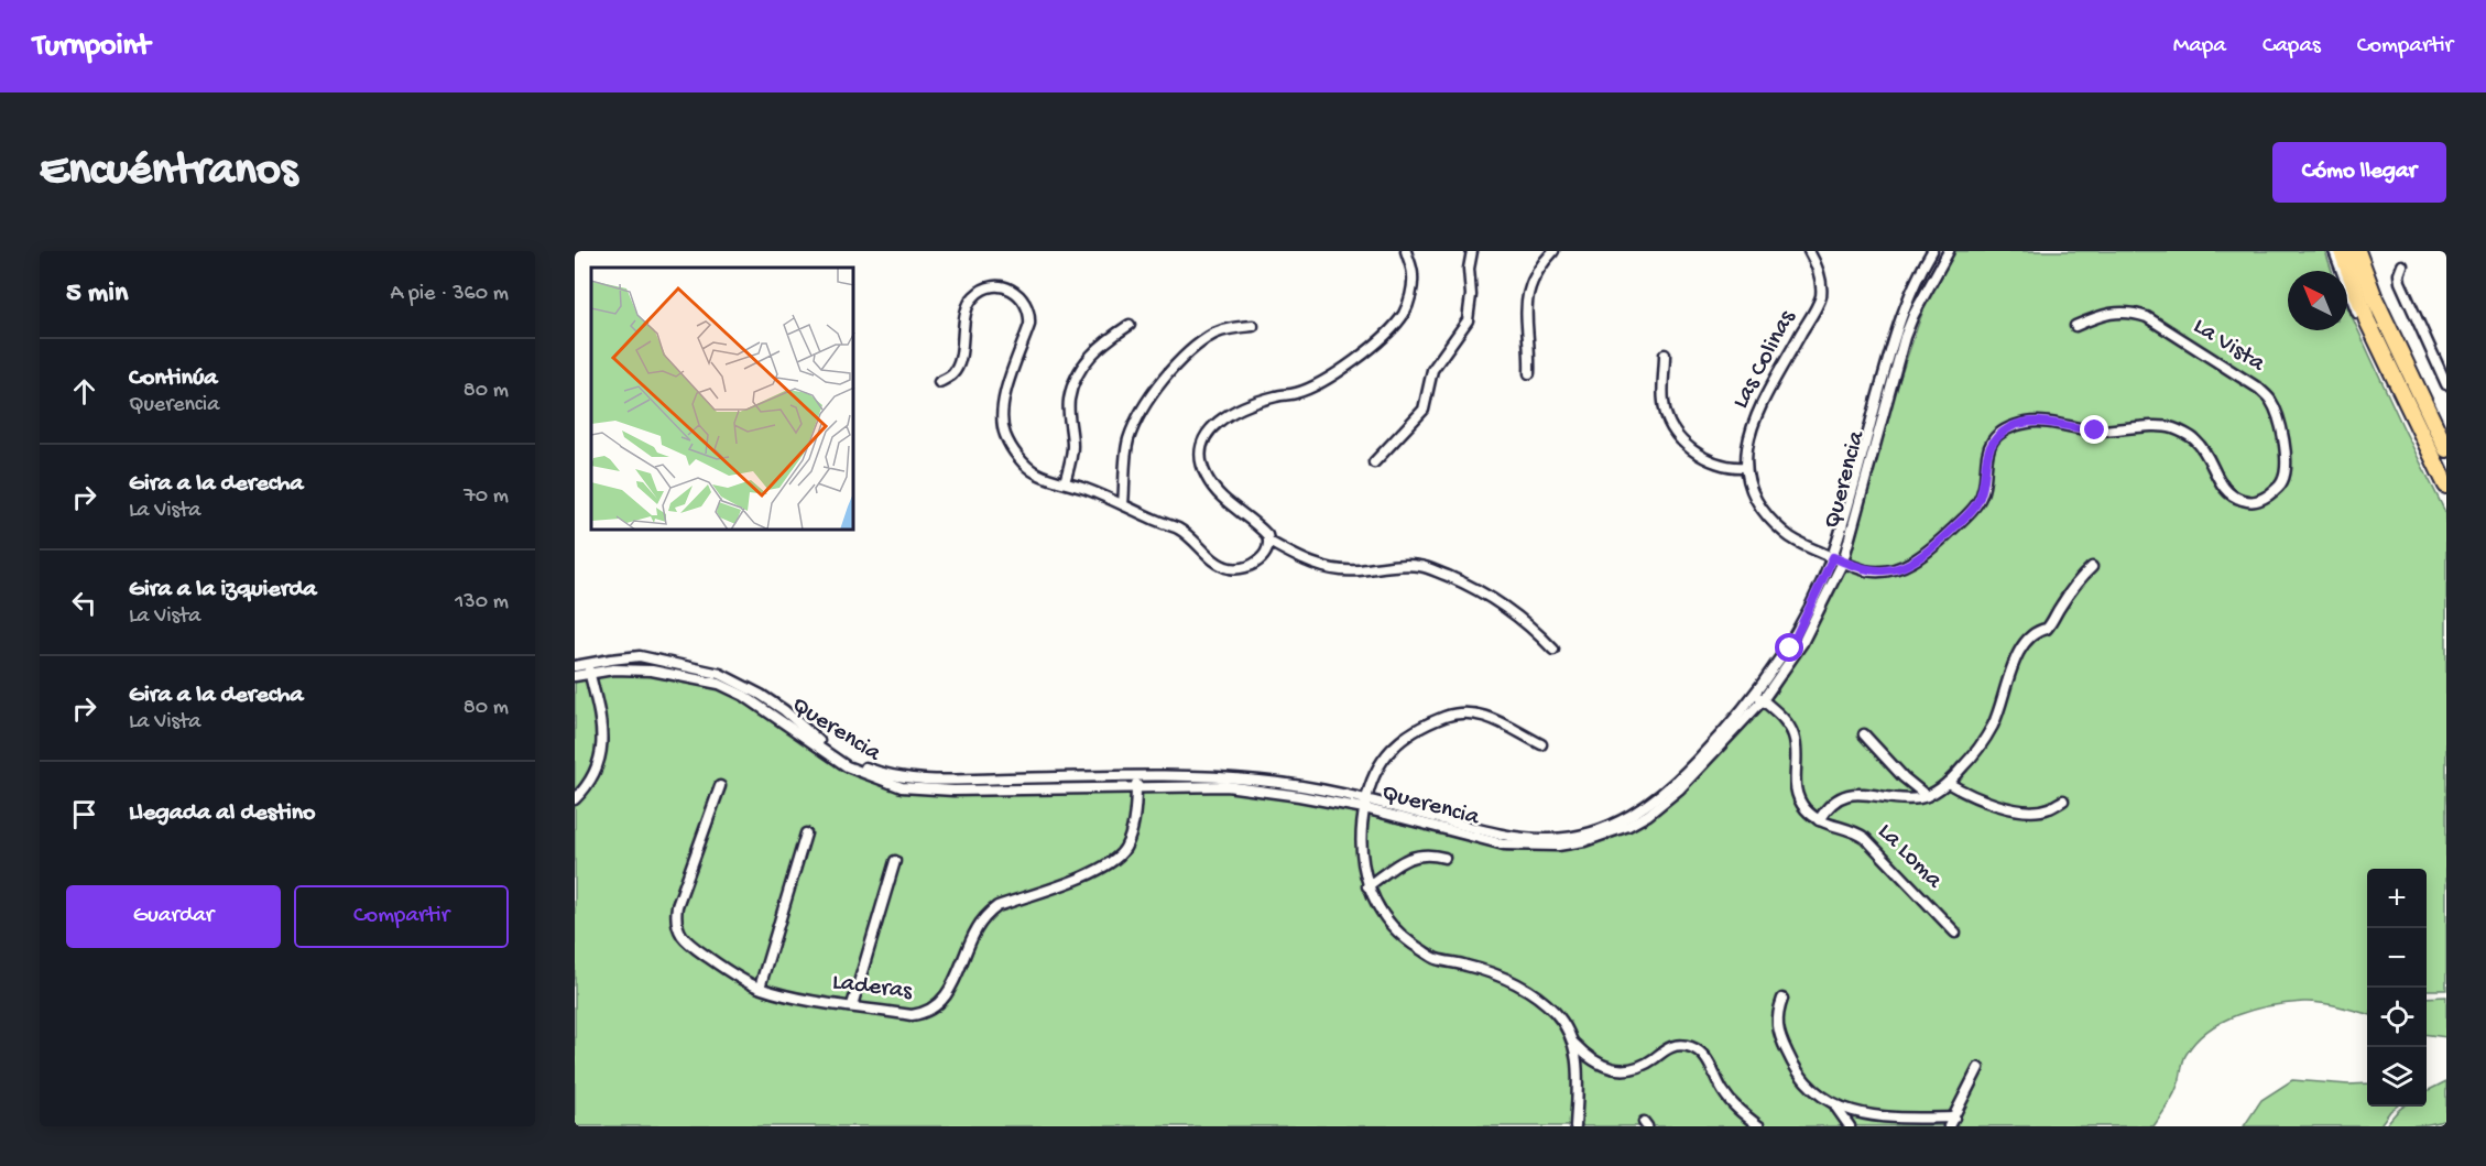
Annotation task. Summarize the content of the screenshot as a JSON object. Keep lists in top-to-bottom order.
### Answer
{
  "streets": {
    "street": [
      "La Vista",
      "Las Colinas",
      "Querencia",
      "La Loma",
      "Laderas"
    ]
  },
  "crossings": [
    ["La Vista", "Las Colinas"],
    ["La Vista", "Querencia"],
    ["Las Colinas", "Querencia"],
    ["Querencia", "La Loma"],
    ["Querencia", "Laderas"]
  ],
  "north": "top left",
  "page": {
    "header": "Turnpoint",
    "nav": ["Mapa", "Capas", "Compartir"],
    "buttons": [
      "Cómo llegar",
      ["Guardar", "Compartir"]
    ],
    "title": "Encuéntranos",
    "heading": ["5 min", "A pie · 360 m"],
    "list": [
      ["Continúa", "Querencia", "80 m"],
      ["Gira a la derecha", "La Vista", "70 m"],
      ["Gira a la izquierda", "La Vista", "130 m"],
      ["Gira a la derecha", "La Vista", "80 m"],
      "Llegada al destino"
    ],
    "map_buttons": ["+", "−"]
  }
}
